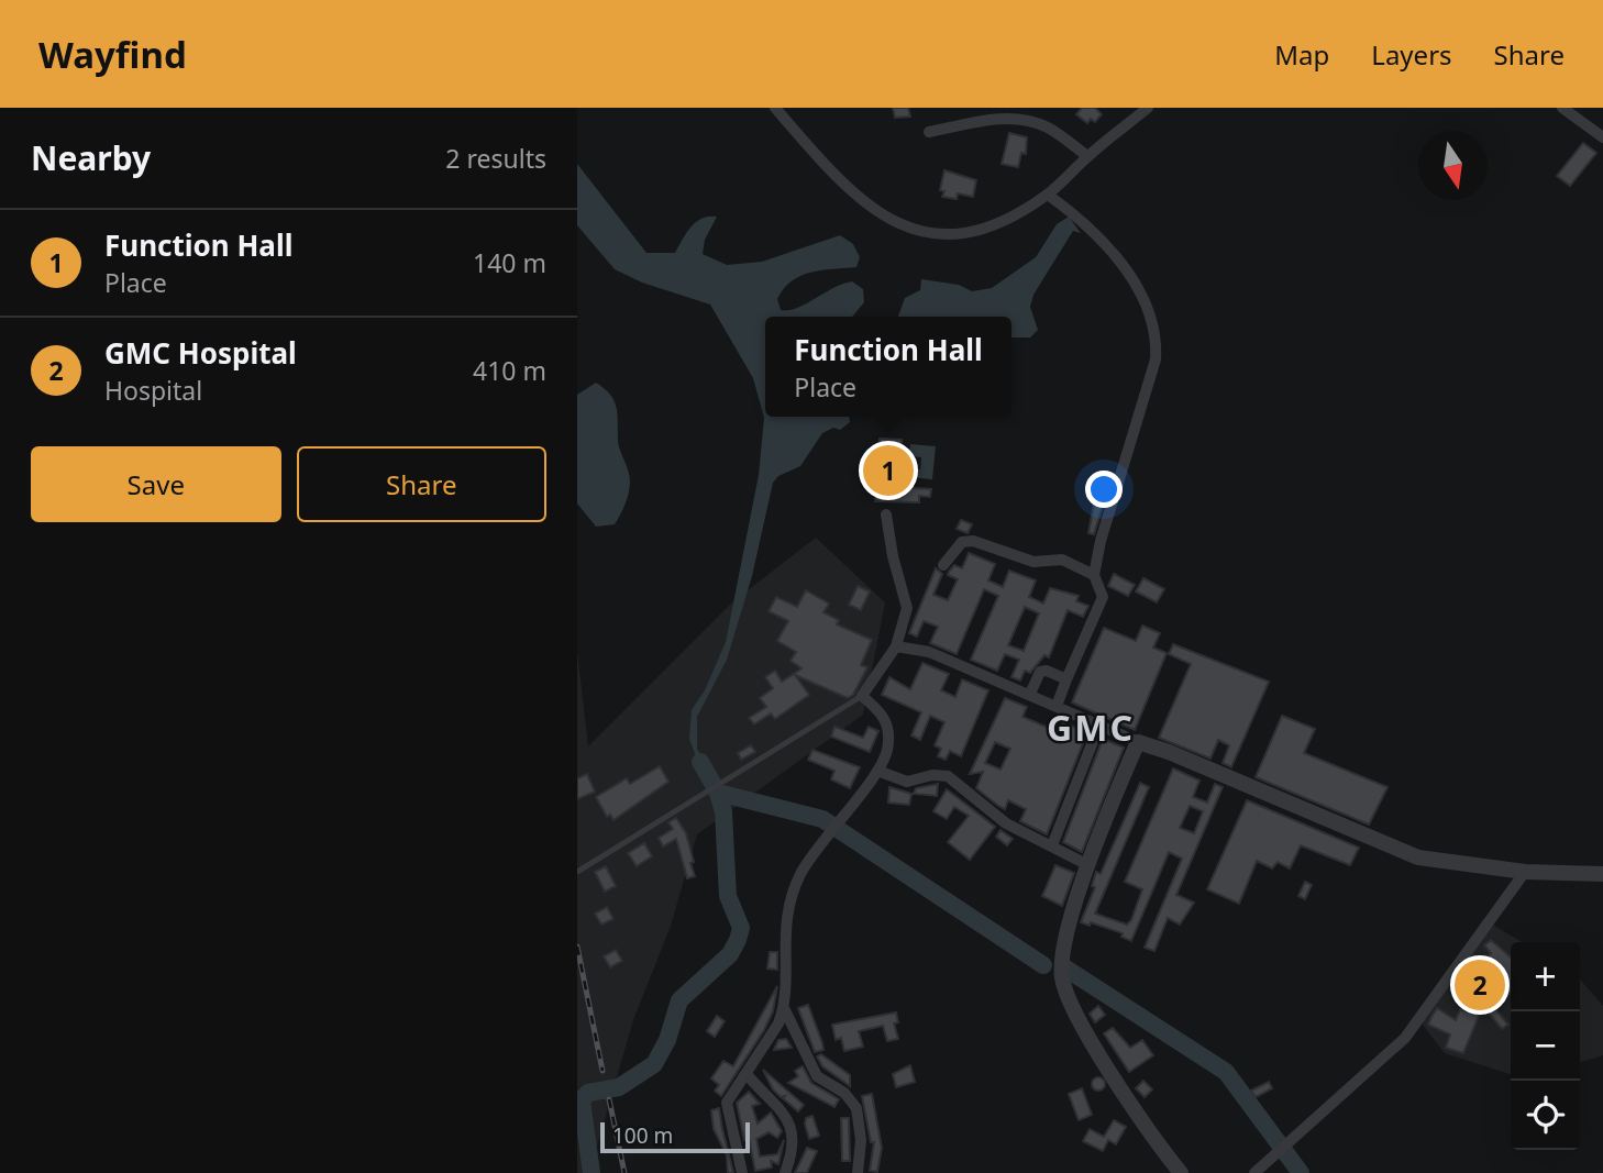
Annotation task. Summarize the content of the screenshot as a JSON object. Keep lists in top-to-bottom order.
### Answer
{
  "districts": ["GMC"],
  "scale_bar": "100 m",
  "north": "bottom",
  "page": {
    "header": "Wayfind",
    "nav": ["Map", "Layers", "Share"],
    "heading": ["Nearby", "2 results"],
    "list": [
      {
        "mark": "1",
        "name": "Function Hall",
        "note": "Place",
        "value": "140 m"
      },
      {
        "mark": "2",
        "name": "GMC Hospital",
        "note": "Hospital",
        "value": "410 m"
      }
    ],
    "popup": ["Function Hall", "Place"],
    "buttons": ["Save", "Share"],
    "pins": ["1", "2"],
    "map_buttons": ["+", "−"],
    "scale": "100 m"
  }
}
